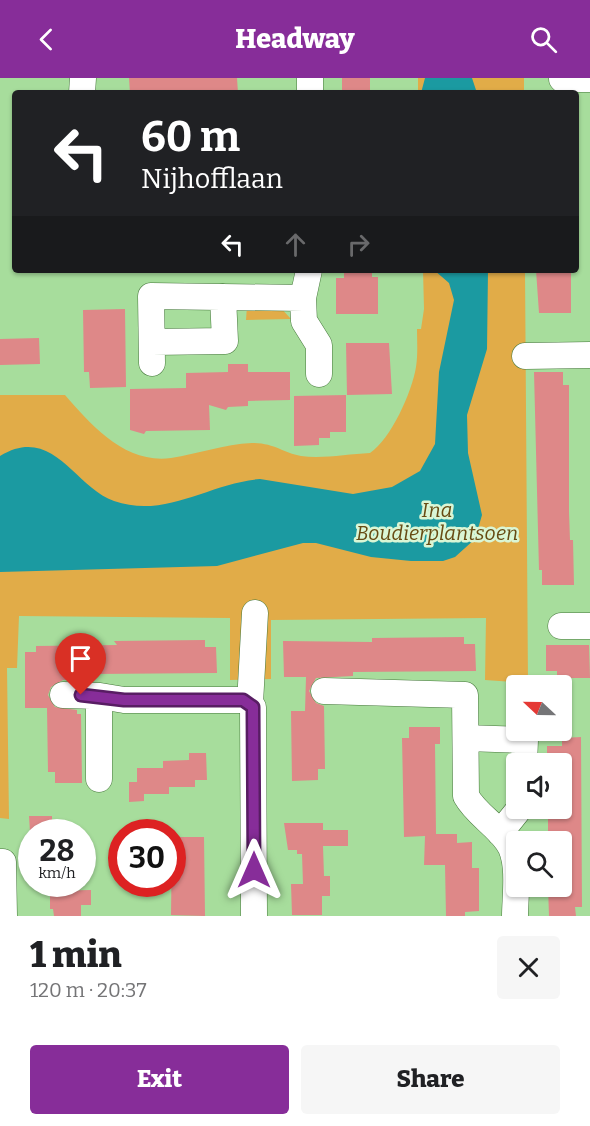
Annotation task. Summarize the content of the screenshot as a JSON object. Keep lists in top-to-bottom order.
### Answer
{
  "parks": ["Ina Boudierplantsoen"],
  "north": "left",
  "page": {
    "header": "Headway",
    "turn": ["60 m", "Nijhofflaan"],
    "speed": "28 km/h",
    "limit": "30",
    "heading": ["1 min", "120 m · 20:37"],
    "buttons": ["Exit", "Share"]
  }
}
